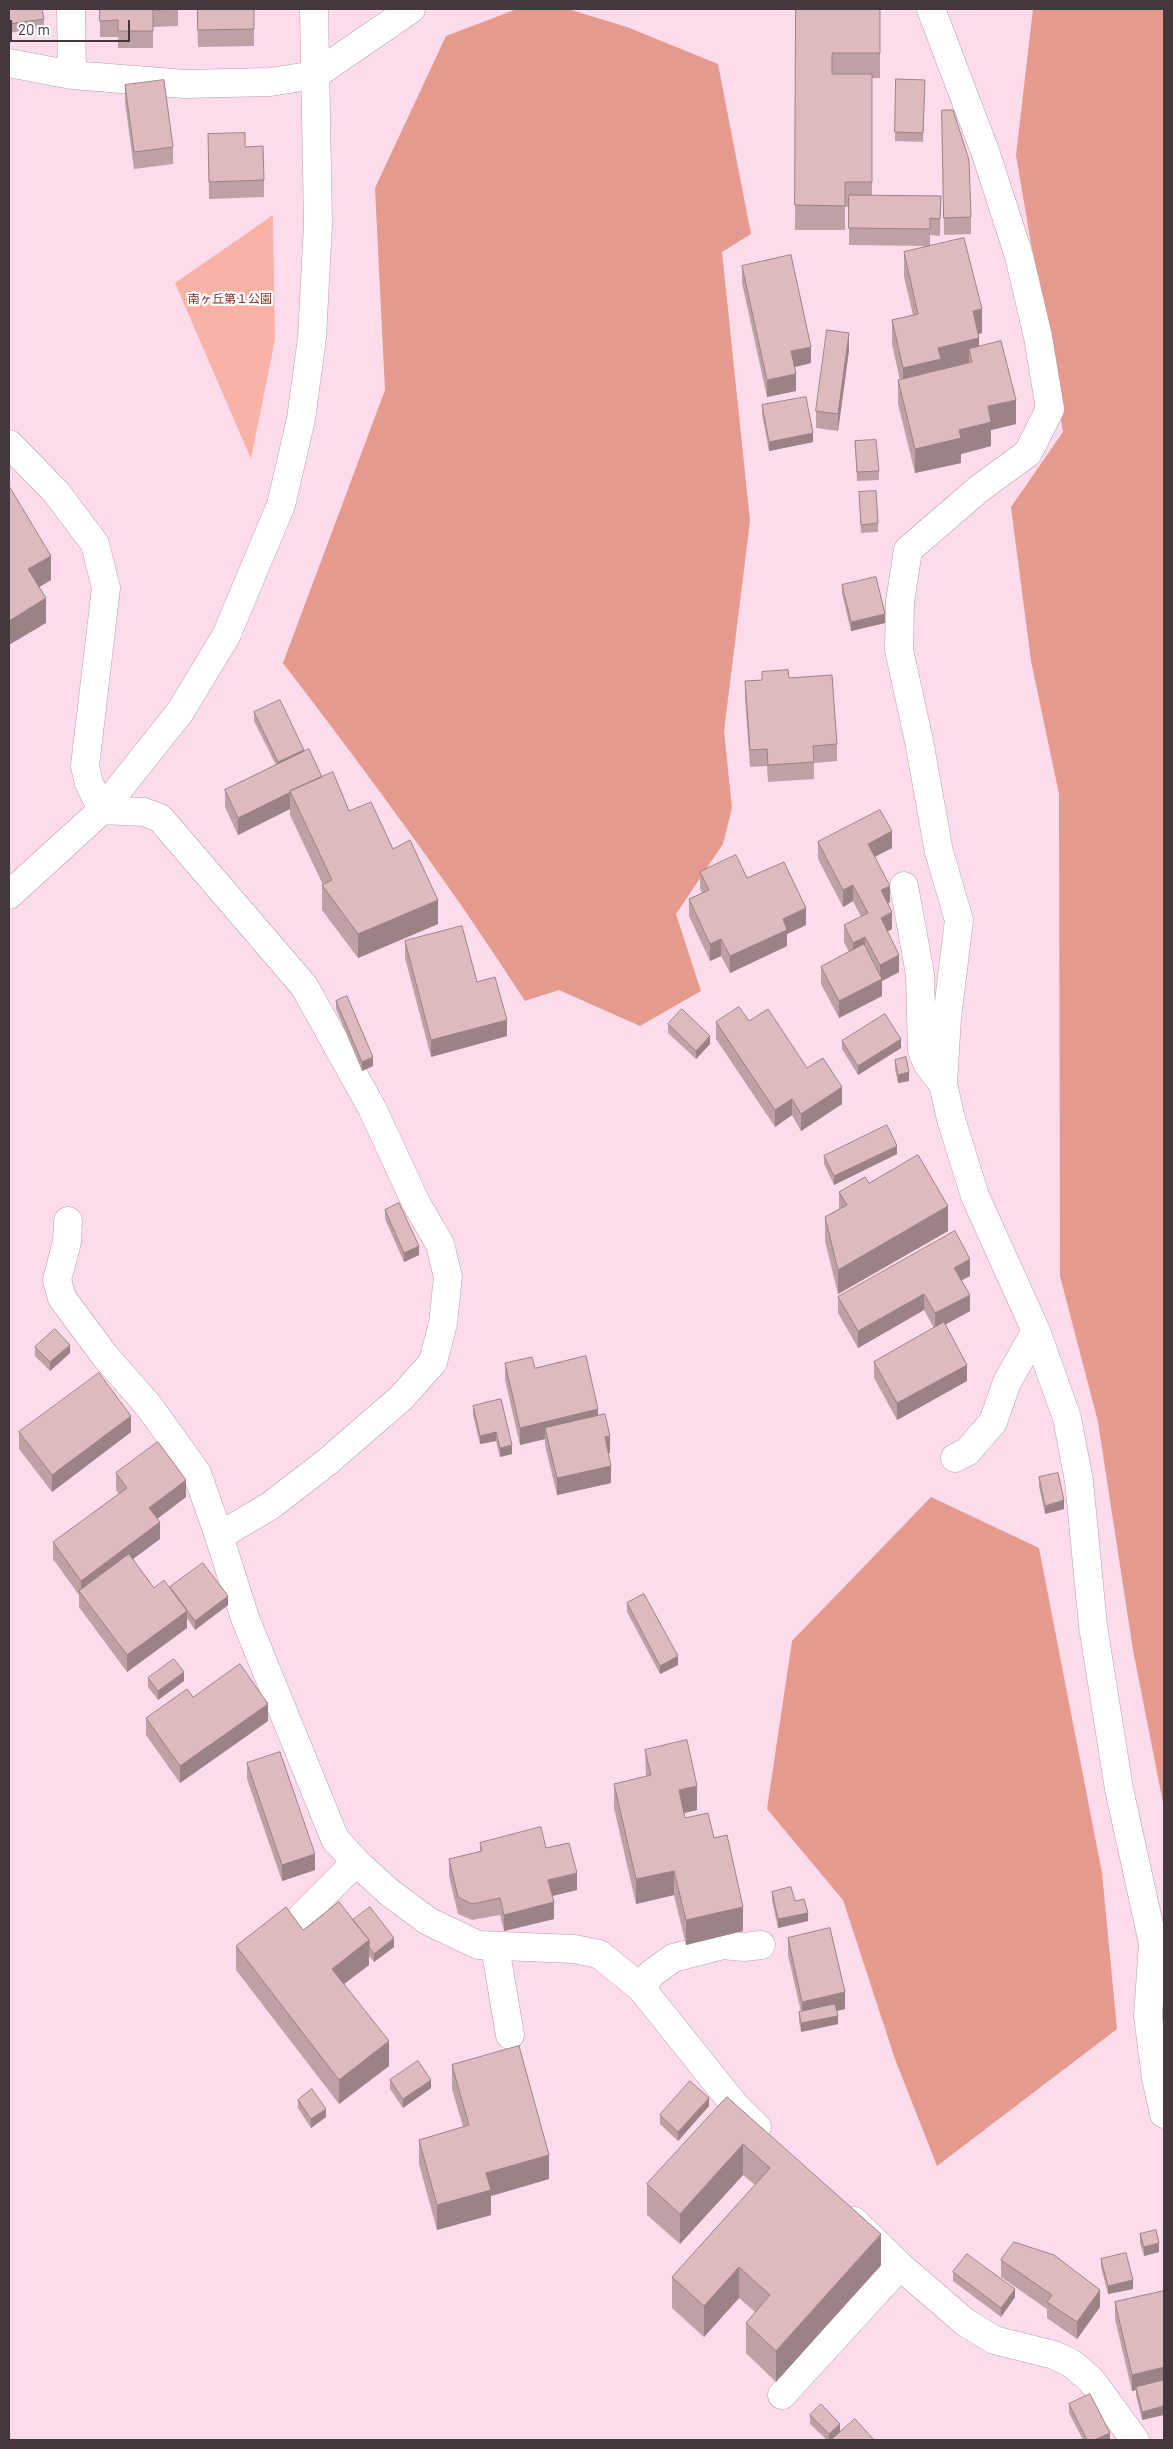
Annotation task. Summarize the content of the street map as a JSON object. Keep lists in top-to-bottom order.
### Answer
{
  "parks": ["南ヶ丘第１公園"],
  "scale_bar": "20 m"
}
